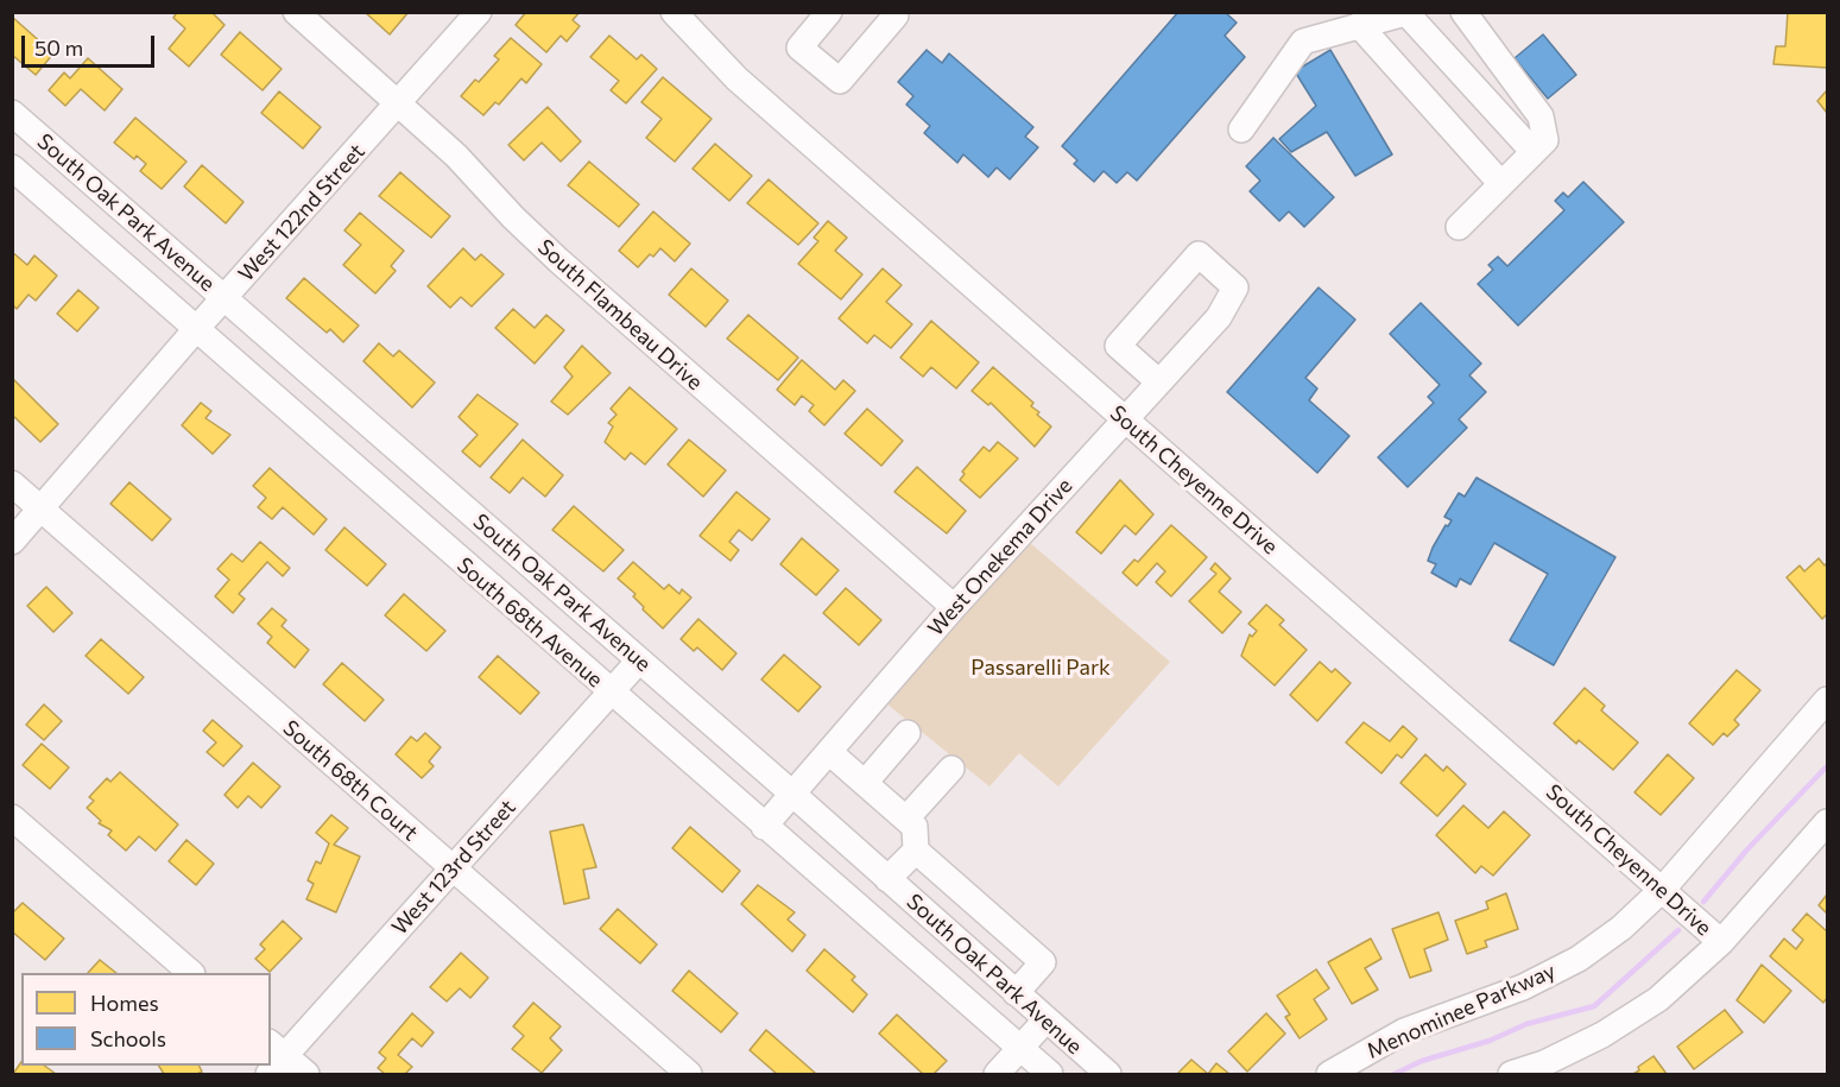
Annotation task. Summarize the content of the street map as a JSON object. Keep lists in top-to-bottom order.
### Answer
{
  "streets": {
    "street": [
      "South Oak Park Avenue",
      "West 122nd Street",
      "South Flambeau Drive",
      "South Cheyenne Drive",
      "West Onekema Drive",
      "South 68th Avenue",
      "South 68th Court",
      "West 123rd Street",
      "Menominee Parkway"
    ]
  },
  "crossings": [
    ["South Oak Park Avenue", "West 122nd Street"],
    ["South Oak Park Avenue", "West Onekema Drive"],
    ["South Oak Park Avenue", "West 123rd Street"],
    ["West 122nd Street", "South Flambeau Drive"],
    ["West 122nd Street", "South 68th Avenue"],
    ["West 122nd Street", "South 68th Court"],
    ["South Flambeau Drive", "West Onekema Drive"],
    ["South Cheyenne Drive", "West Onekema Drive"],
    ["South Cheyenne Drive", "Menominee Parkway"],
    ["West Onekema Drive", "South 68th Avenue"],
    ["South 68th Avenue", "West 123rd Street"],
    ["South 68th Court", "West 123rd Street"]
  ],
  "parks": ["Passarelli Park"],
  "legend": ["Homes", "Schools"],
  "scale_bar": "50 m"
}
